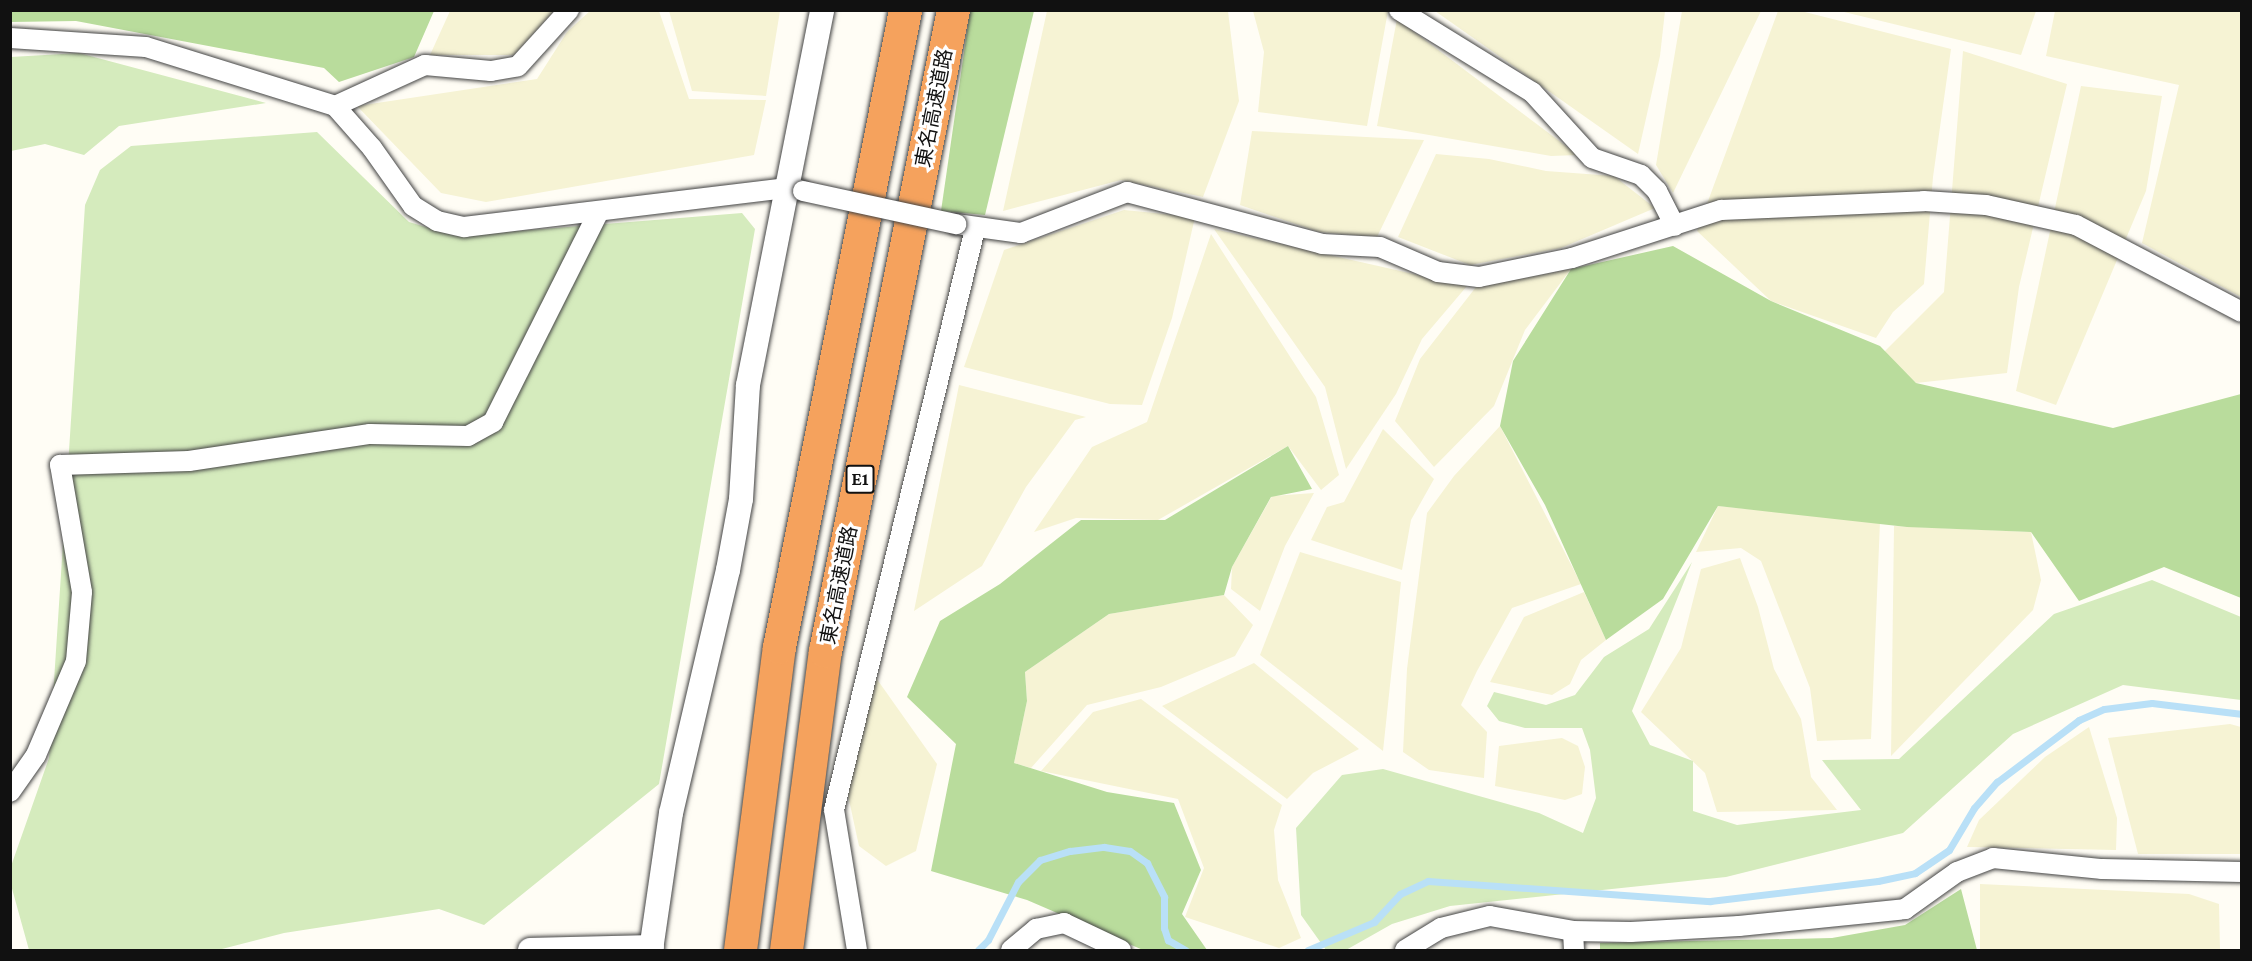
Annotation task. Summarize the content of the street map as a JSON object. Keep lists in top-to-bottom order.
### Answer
{
  "streets": {
    "highway": ["東名高速道路", "E1"]
  }
}
